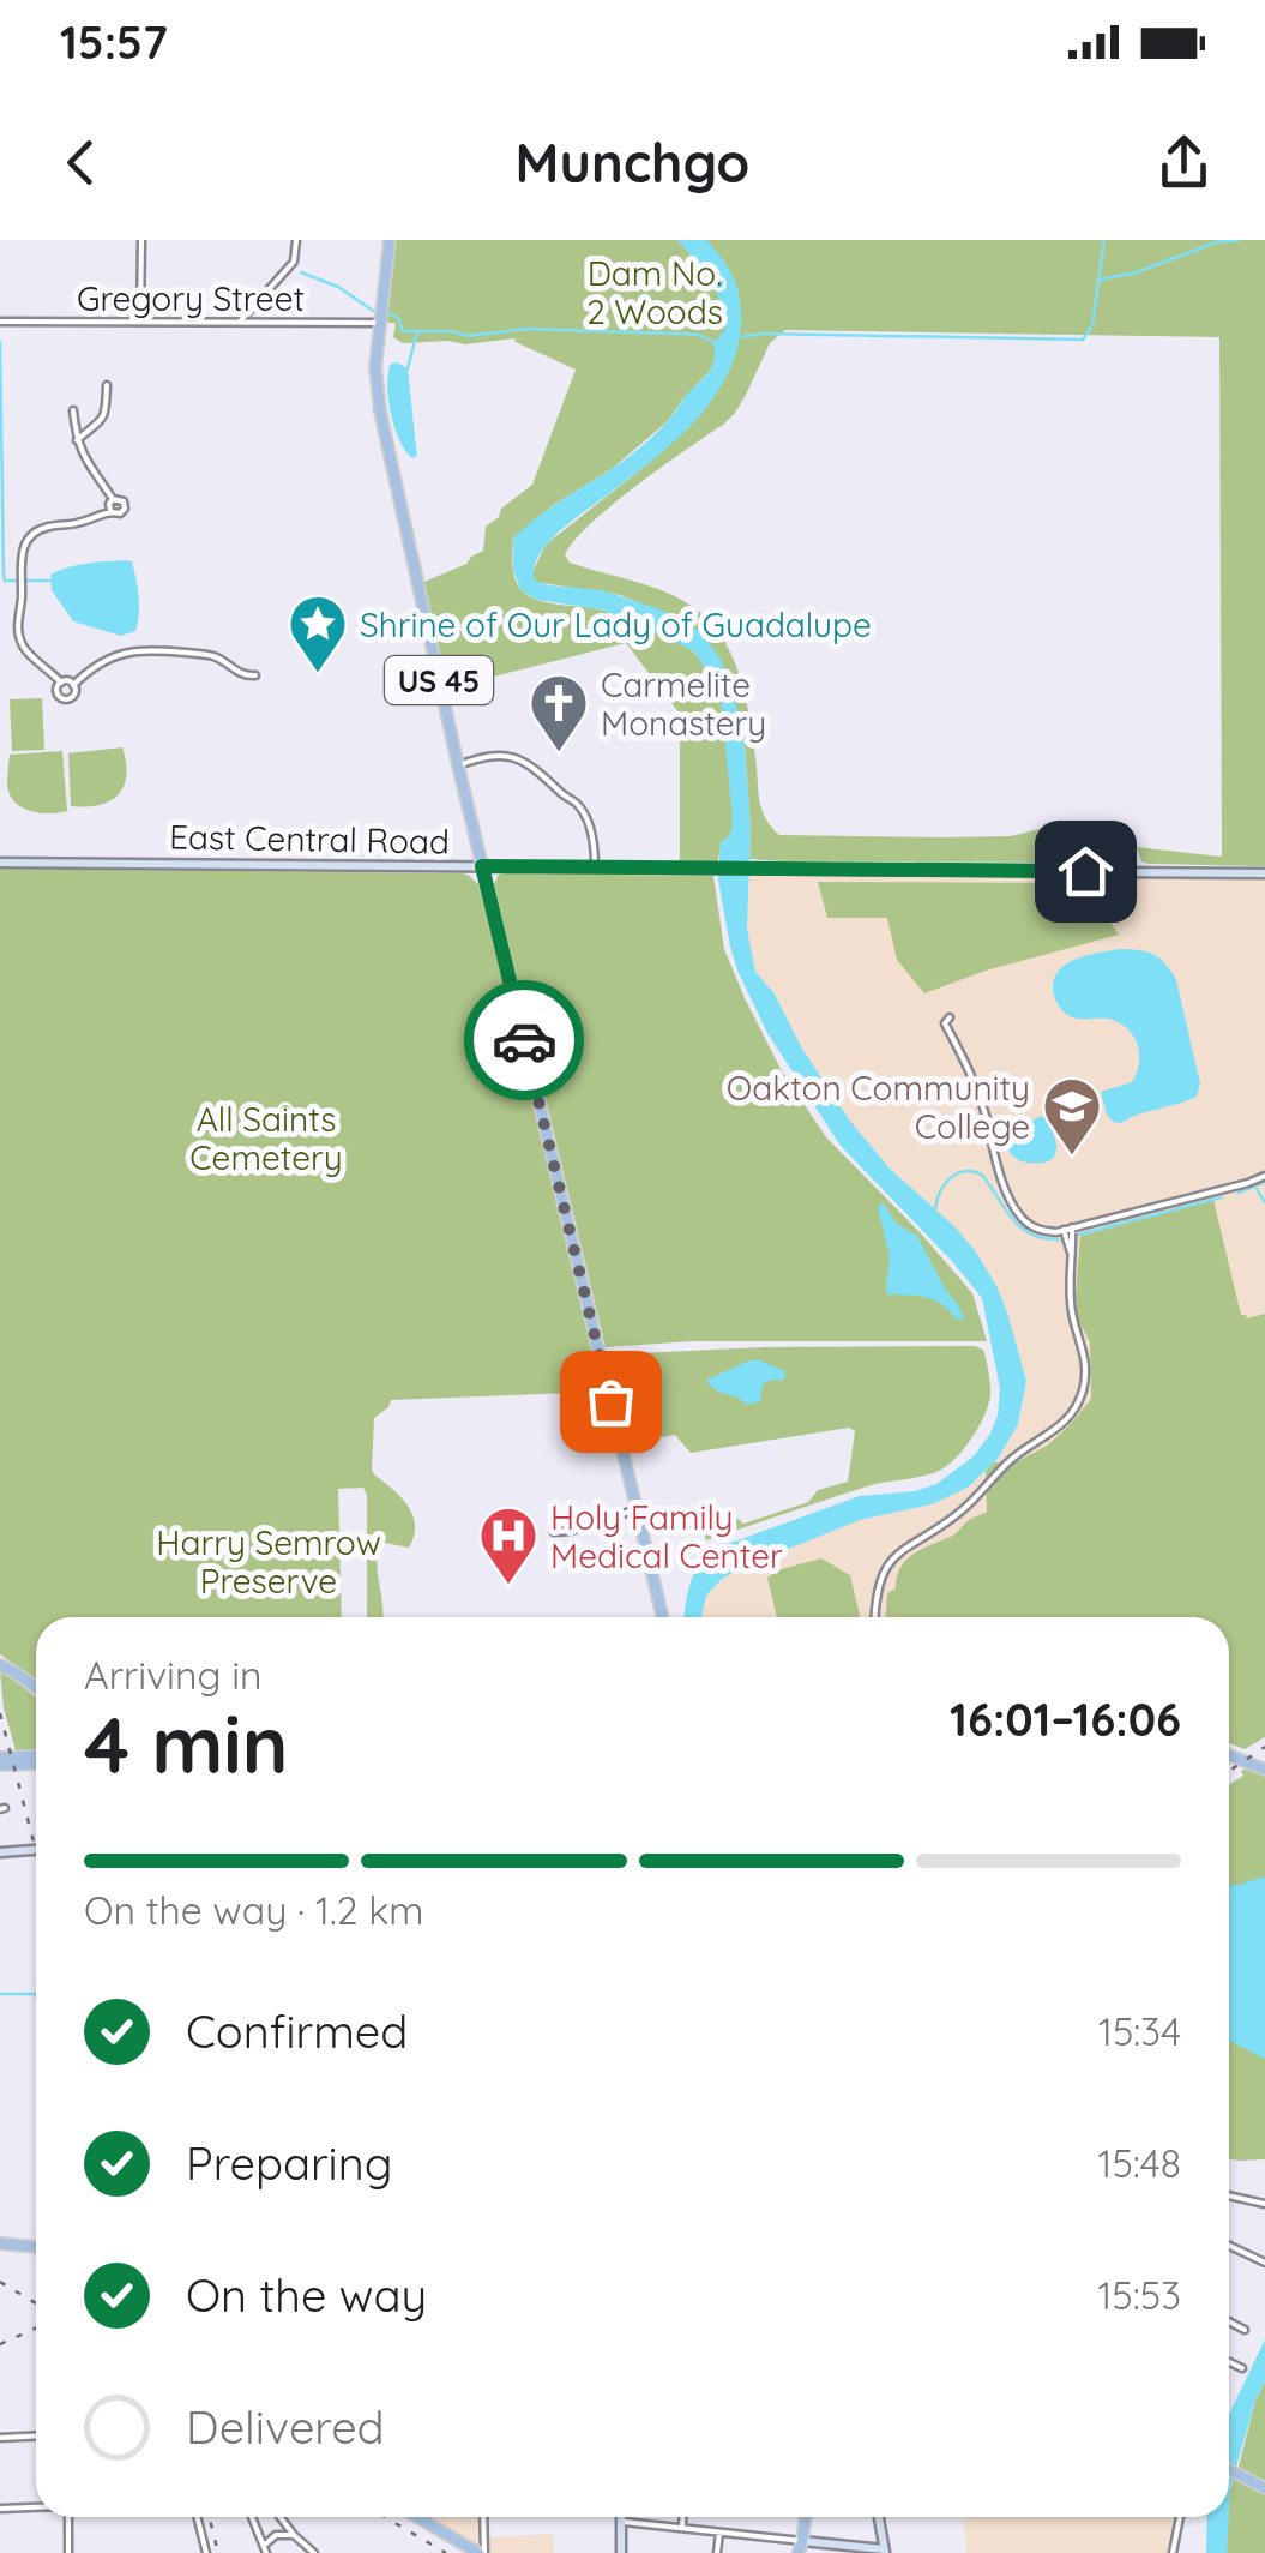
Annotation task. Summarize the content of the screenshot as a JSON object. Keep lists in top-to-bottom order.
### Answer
{
  "streets": {
    "main road": ["US 45", "East Central Road"],
    "street": ["Gregory Street"]
  },
  "crossings": [
    ["Gregory Street", "US 45"],
    ["US 45", "East Central Road"]
  ],
  "parks": ["Dam No. 2 Woods", "All Saints Cemetery", "Harry Semrow Preserve"],
  "places": {
    "place": ["Shrine of Our Lady of Guadalupe"],
    "church": ["Carmelite Monastery"],
    "school or university": ["Oakton Community College"],
    "hospital": ["Holy Family Medical Center"]
  },
  "page": {
    "status": "15:57",
    "header": "Munchgo",
    "heading": ["4 min", "Arriving in", "16:01–16:06"],
    "bar": "On the way · 1.2 km",
    "list": [
      ["Confirmed", "15:34"],
      ["Preparing", "15:48"],
      ["On the way", "15:53"],
      "Delivered"
    ]
  }
}
